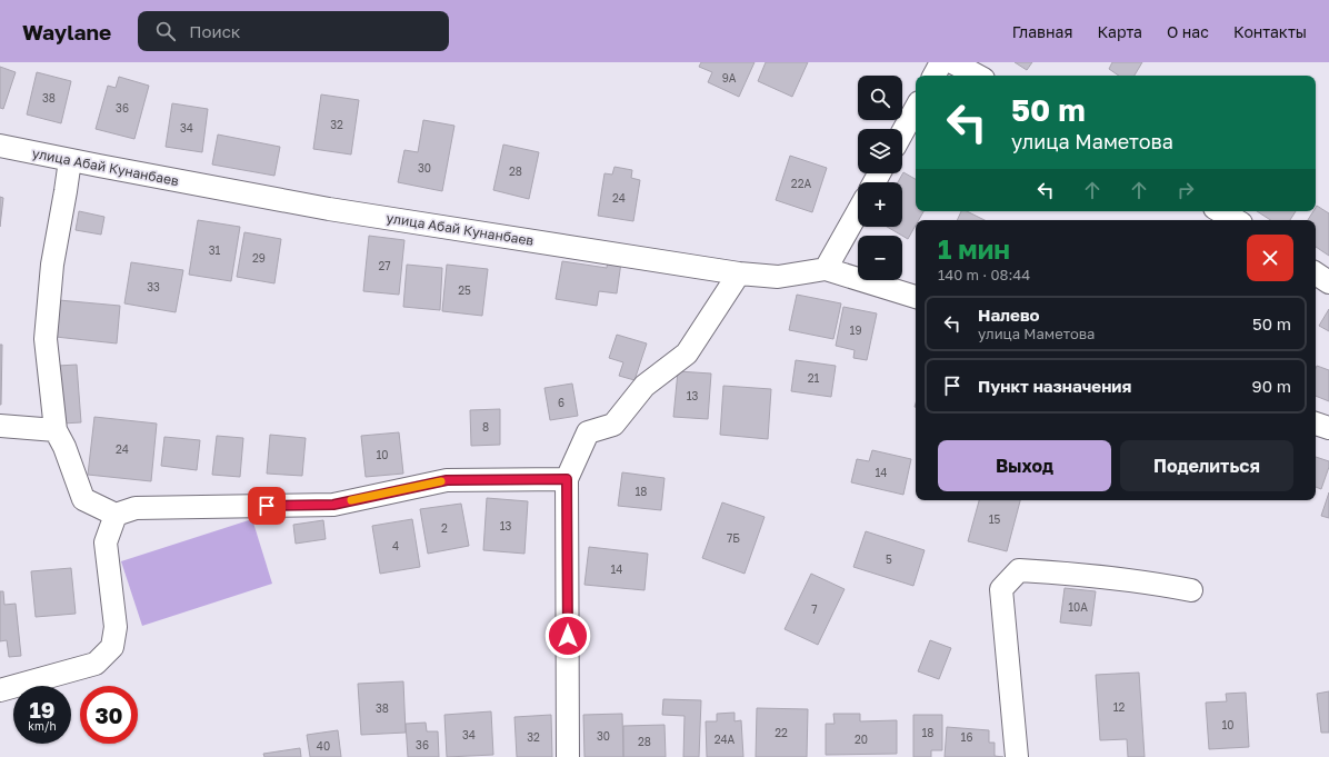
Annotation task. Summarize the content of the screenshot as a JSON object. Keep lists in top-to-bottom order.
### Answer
{
  "streets": {
    "street": ["улица Абай Кунанбаев"]
  },
  "house_numbers": [
    "9А",
    "38",
    "36",
    "32",
    "34",
    "30",
    "28",
    "22А",
    "24",
    "31",
    "29",
    "27",
    "33",
    "25",
    "19",
    "21",
    "13",
    "6",
    "8",
    "24",
    "10",
    "14",
    "18",
    "15",
    "13",
    "2",
    "7Б",
    "4",
    "5",
    "14",
    "10А",
    "7",
    "12",
    "38",
    "10",
    "22",
    "18",
    "34",
    "30",
    "32",
    "16",
    "24А",
    "20",
    "28",
    "36",
    "40"
  ],
  "page": {
    "header": "Waylane",
    "search": "Поиск",
    "nav": [
      "Главная",
      "Карта",
      "О нас",
      "Контакты"
    ],
    "map_buttons": ["+", "−"],
    "turn": ["50 m", "улица Маметова"],
    "heading": ["1 мин", "140 m · 08:44"],
    "list": [
      {
        "name": "Налево",
        "note": "улица Маметова",
        "value": "50 m"
      },
      {
        "name": "Пункт назначения",
        "value": "90 m"
      }
    ],
    "buttons": ["Выход", "Поделиться"],
    "speed": "19 km/h",
    "limit": "30"
  }
}
